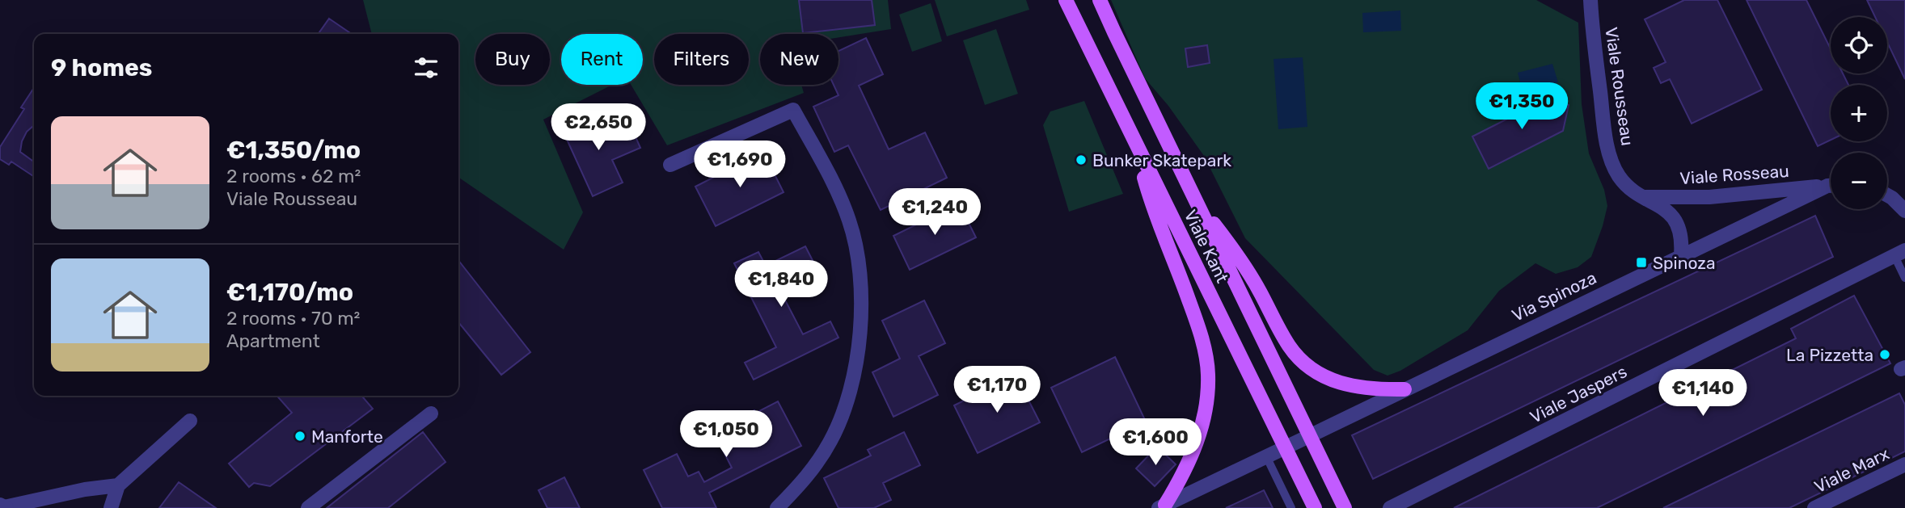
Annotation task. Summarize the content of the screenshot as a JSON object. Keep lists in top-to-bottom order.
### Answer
{
  "streets": {
    "main road": ["Viale Kant"],
    "street": [
      "Viale Rousseau",
      "Viale Rosseau",
      "Via Spinoza",
      "Viale Jaspers",
      "Viale Marx"
    ]
  },
  "crossings": [
    ["Viale Rousseau", "Viale Rosseau"],
    ["Viale Rousseau", "Via Spinoza"],
    ["Viale Kant", "Via Spinoza"]
  ],
  "places": {
    "other": ["Bunker Skatepark", "La Pizzetta", "Manforte"],
    "transit": ["Spinoza"]
  },
  "page": {
    "map_buttons": ["+", "−"],
    "chip": [
      "Buy",
      "Rent",
      "Filters",
      "New"
    ],
    "heading": "9 homes",
    "price": [
      "€1,350",
      "€2,650",
      "€1,690",
      "€1,240",
      "€1,840",
      "€1,170",
      "€1,140",
      "€1,050",
      "€1,600"
    ],
    "list": [
      {
        "name": "€1,350/mo",
        "note": "2 rooms · 62 m² · Viale Rousseau"
      },
      {
        "name": "€1,170/mo",
        "note": "2 rooms · 70 m² · Apartment"
      }
    ]
  }
}
